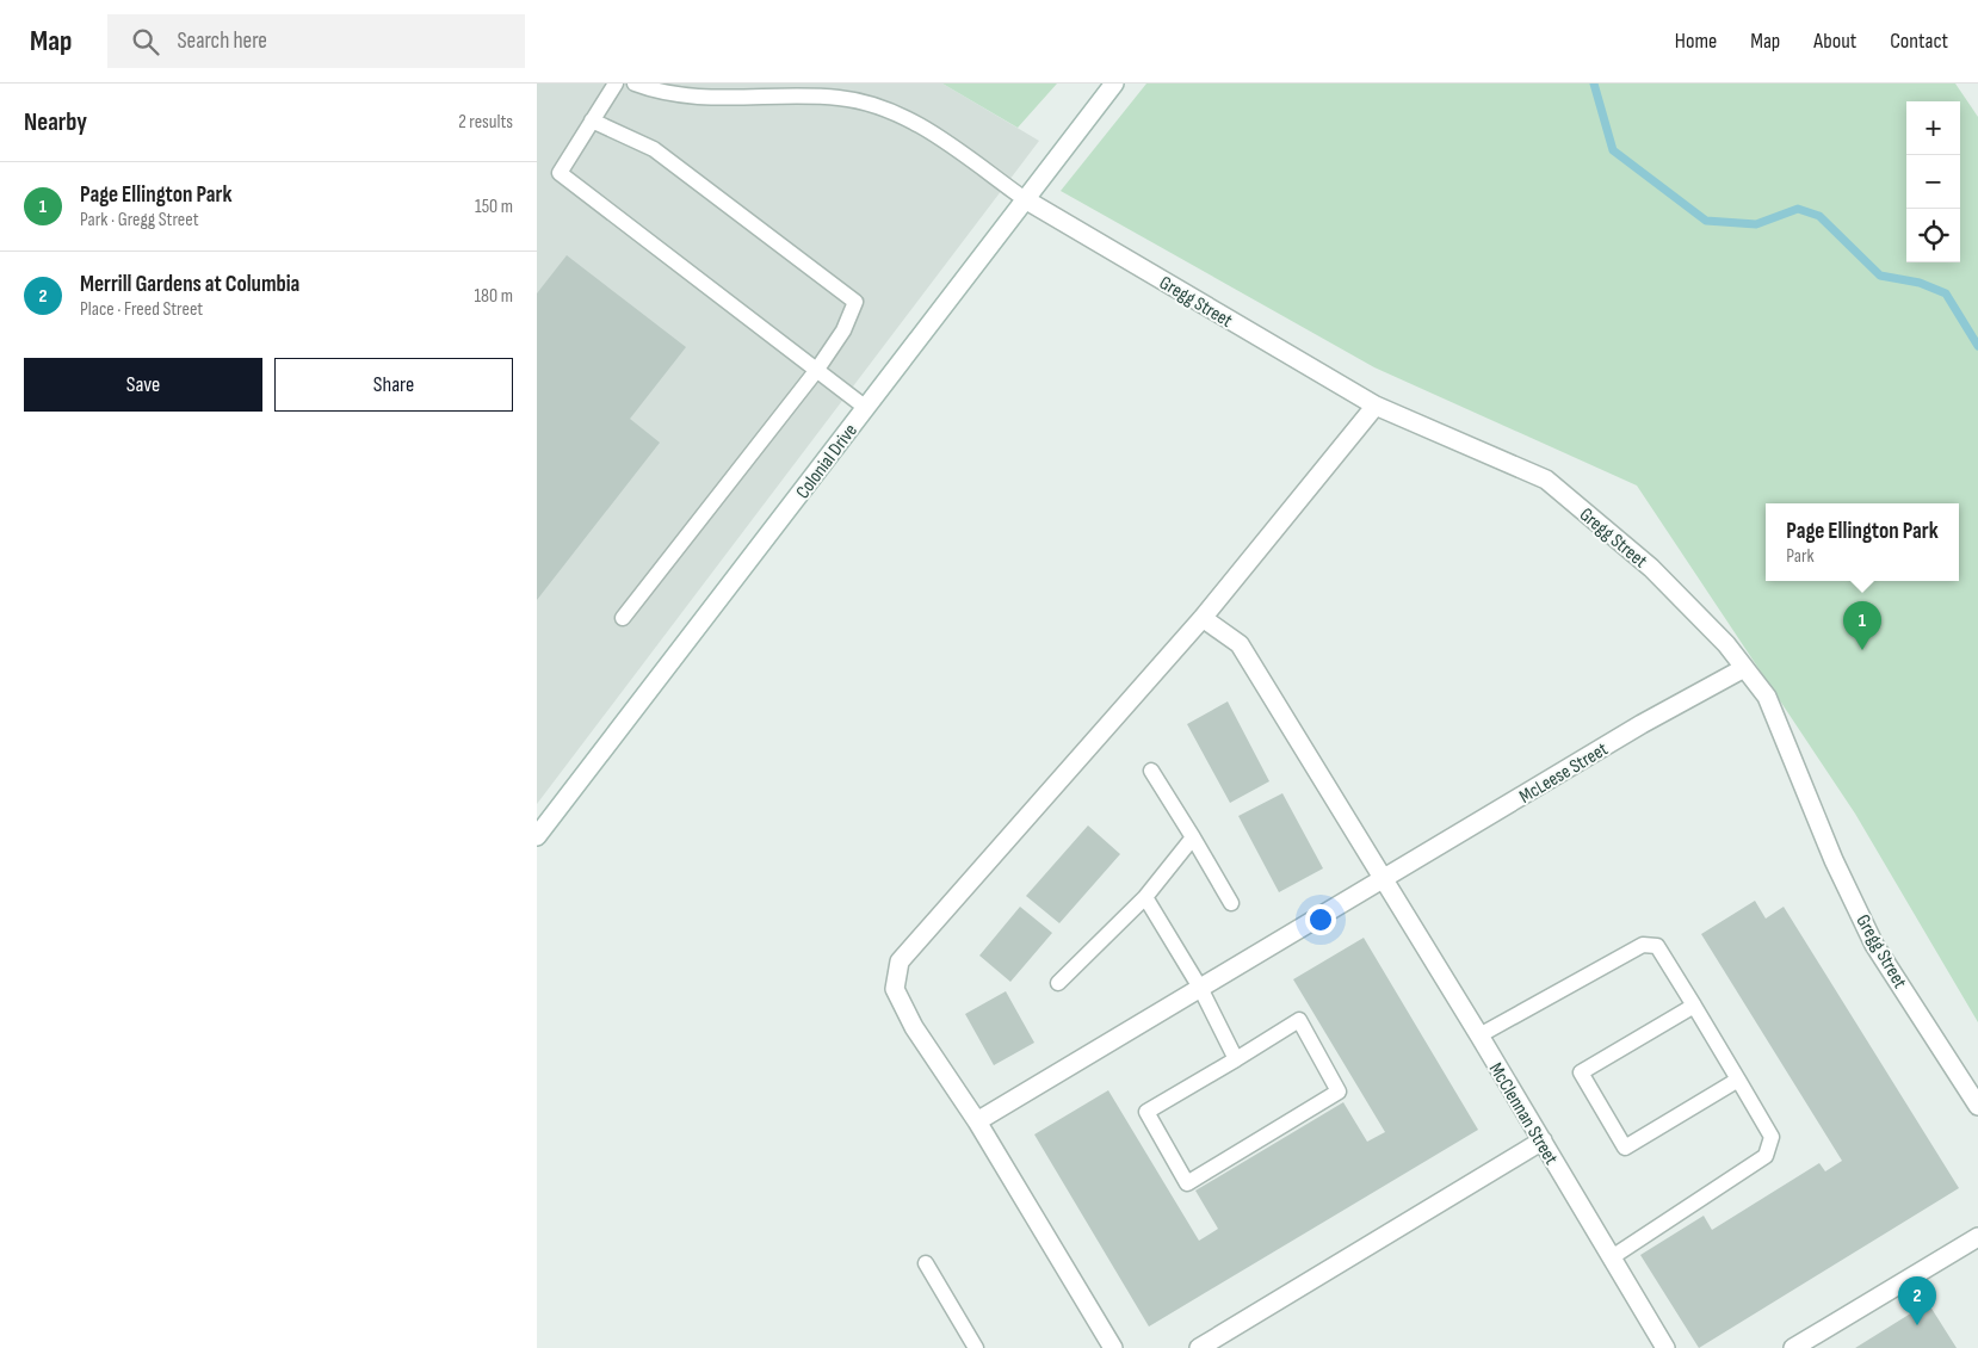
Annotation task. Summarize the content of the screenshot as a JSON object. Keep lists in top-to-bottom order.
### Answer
{
  "streets": {
    "street": [
      "Gregg Street",
      "Colonial Drive",
      "McLeese Street",
      "McClennan Street"
    ]
  },
  "crossings": [
    ["Gregg Street", "Colonial Drive"],
    ["Gregg Street", "McLeese Street"],
    ["McLeese Street", "McClennan Street"]
  ],
  "page": {
    "header": "Map",
    "search": "Search here",
    "nav": [
      "Home",
      "Map",
      "About",
      "Contact"
    ],
    "heading": ["Nearby", "2 results"],
    "map_buttons": ["+", "−"],
    "list": [
      {
        "mark": "1",
        "name": "Page Ellington Park",
        "note": "Park · Gregg Street",
        "value": "150 m"
      },
      {
        "mark": "2",
        "name": "Merrill Gardens at Columbia",
        "note": "Place · Freed Street",
        "value": "180 m"
      }
    ],
    "buttons": ["Save", "Share"],
    "popup": ["Page Ellington Park", "Park"],
    "pins": ["1", "2"]
  }
}
